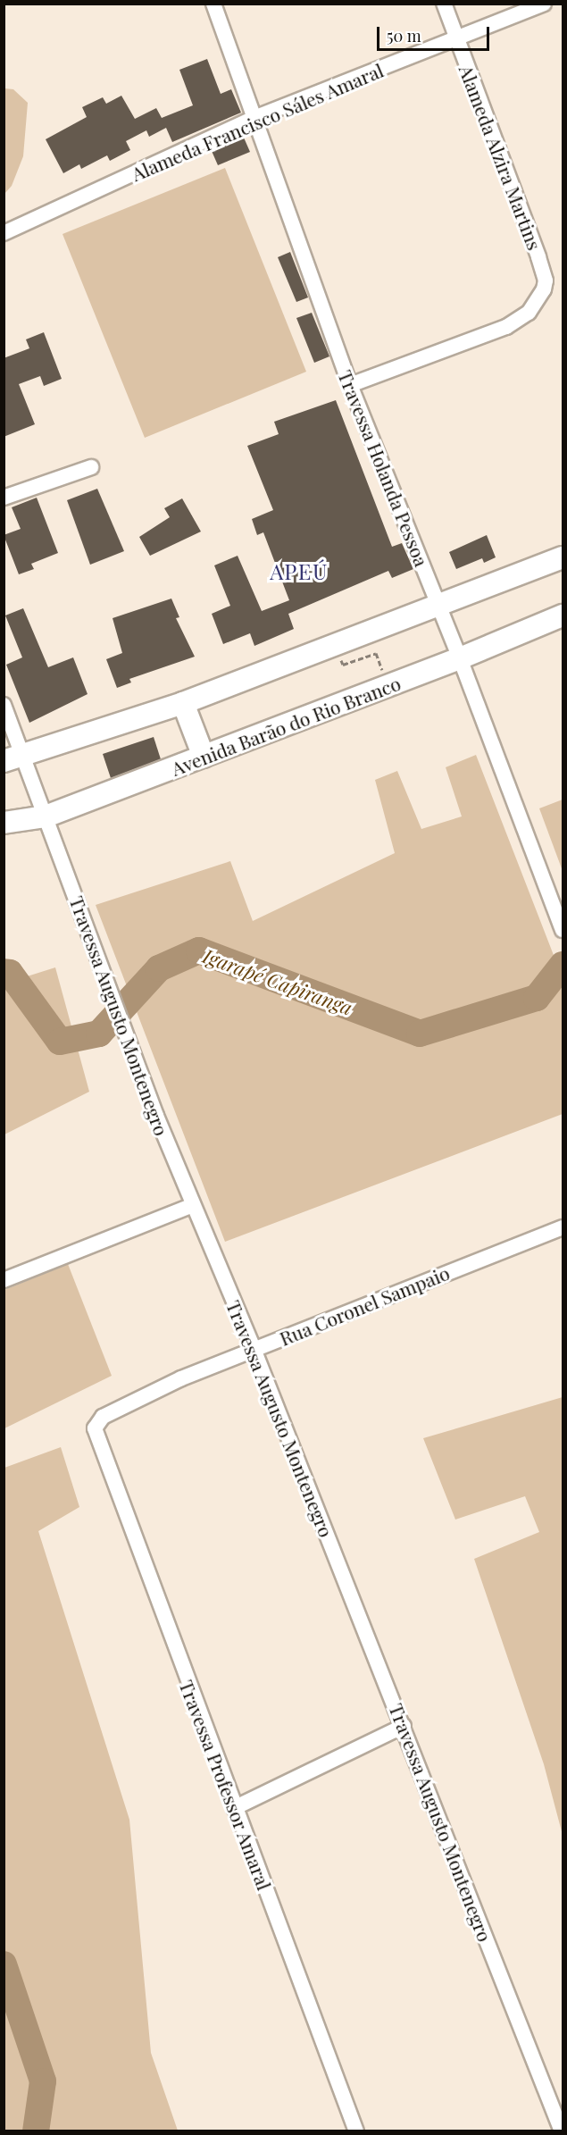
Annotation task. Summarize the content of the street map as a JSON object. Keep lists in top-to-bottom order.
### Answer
{
  "streets": {
    "main road": ["Avenida Barão do Rio Branco"],
    "street": [
      "Alameda Francisco Sáles Amaral",
      "Alameda Alzira Martins",
      "Travessa Holanda Pessoa",
      "Travessa Augusto Montenegro",
      "Rua Coronel Sampaio",
      "Travessa Professor Amaral"
    ]
  },
  "crossings": [
    ["Alameda Francisco Sáles Amaral", "Alameda Alzira Martins"],
    ["Alameda Francisco Sáles Amaral", "Travessa Holanda Pessoa"],
    ["Alameda Alzira Martins", "Travessa Holanda Pessoa"],
    ["Travessa Holanda Pessoa", "Avenida Barão do Rio Branco"],
    ["Avenida Barão do Rio Branco", "Travessa Augusto Montenegro"],
    ["Travessa Augusto Montenegro", "Rua Coronel Sampaio"],
    ["Rua Coronel Sampaio", "Travessa Professor Amaral"]
  ],
  "districts": ["APEÚ"],
  "water": ["Igarapé Capiranga"],
  "scale_bar": "50 m"
}
